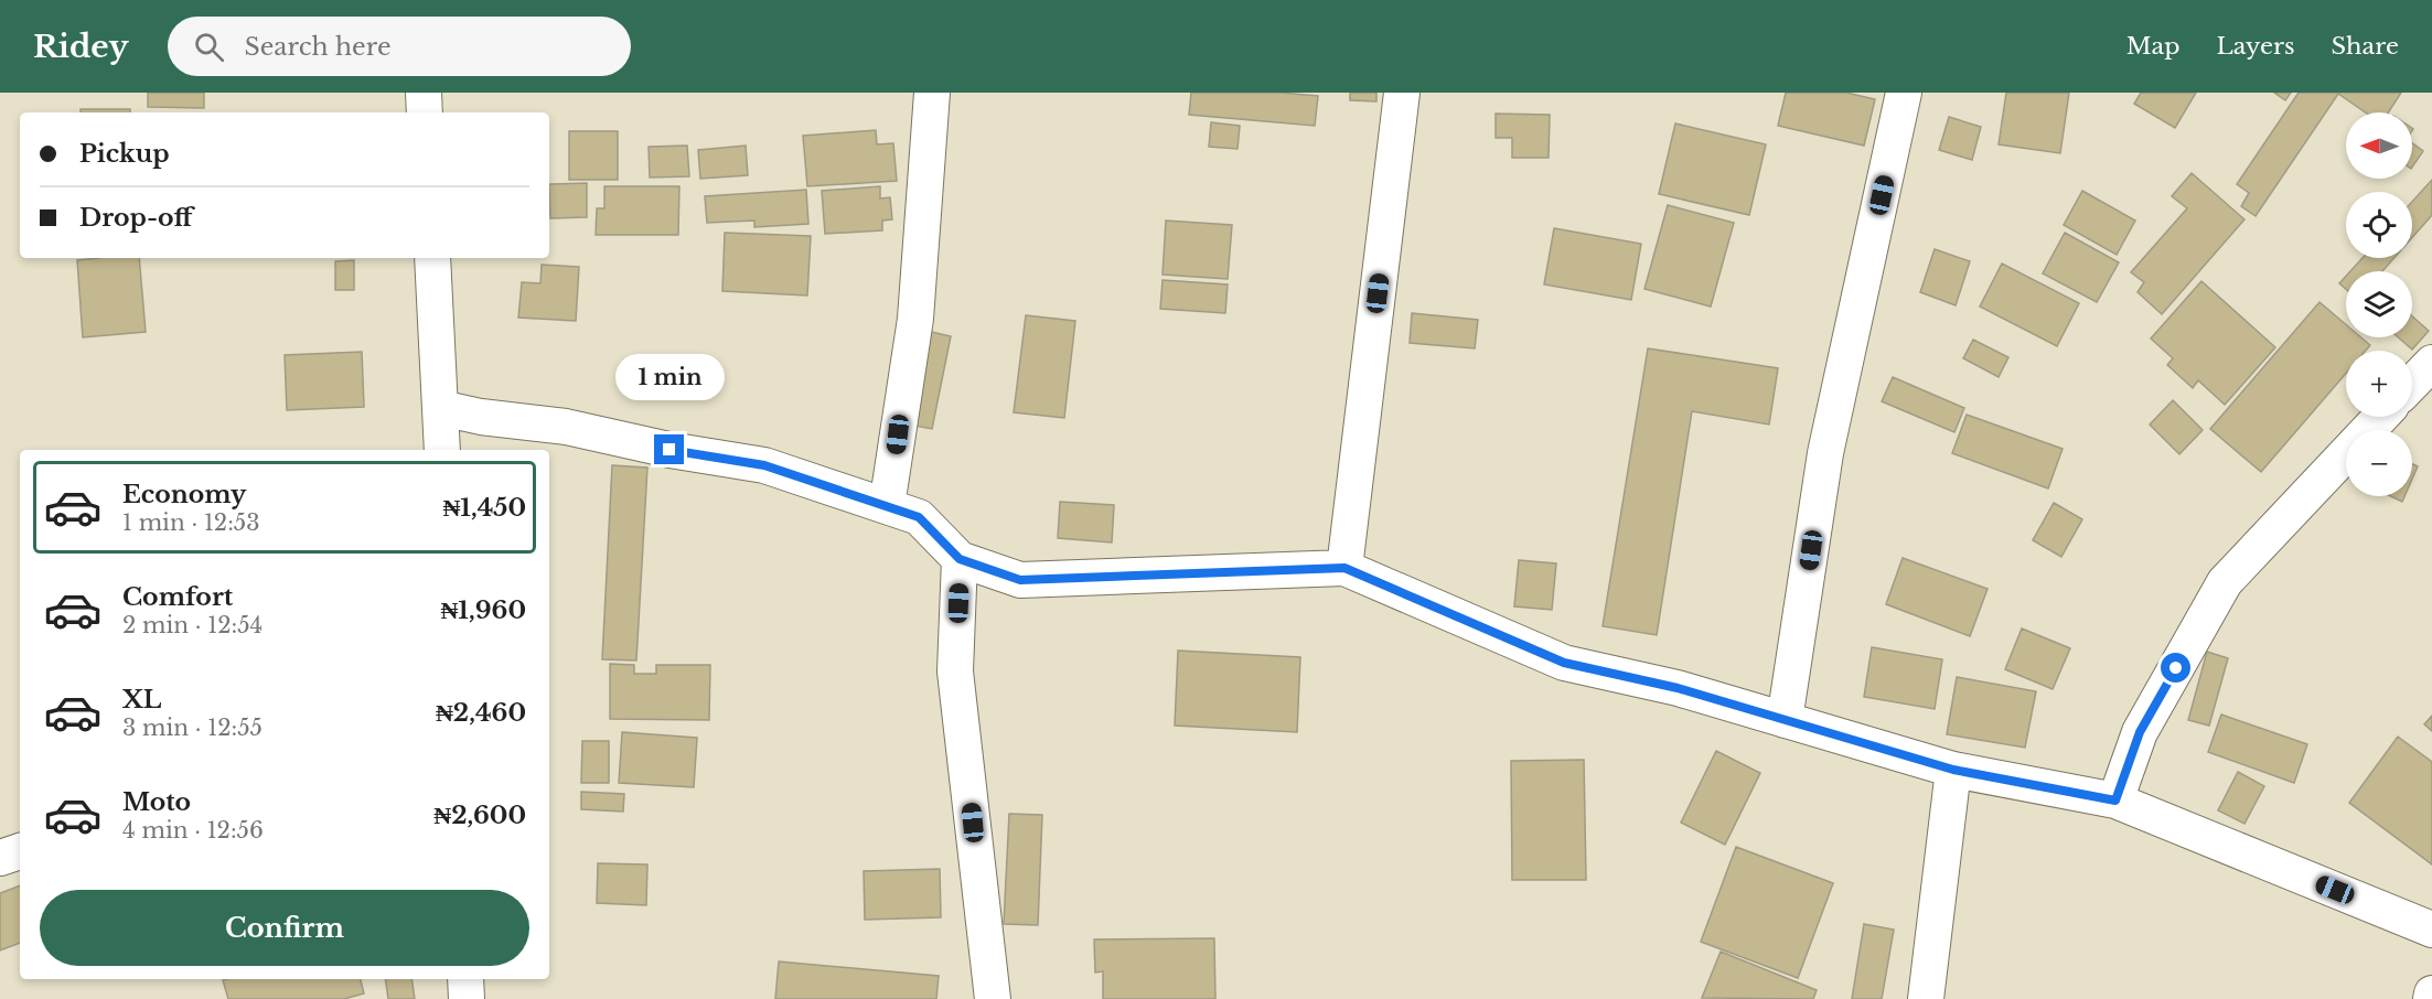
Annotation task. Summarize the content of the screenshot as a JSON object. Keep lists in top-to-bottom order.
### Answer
{
  "north": "left",
  "page": {
    "header": "Ridey",
    "search": "Search here",
    "nav": ["Map", "Layers", "Share"],
    "map_buttons": ["+", "−"],
    "banner": ["Pickup", "Drop-off"],
    "bubble": "1 min",
    "list": [
      {
        "name": "Economy",
        "note": "1 min · 12:53",
        "value": "₦1,450"
      },
      {
        "name": "Comfort",
        "note": "2 min · 12:54",
        "value": "₦1,960"
      },
      {
        "name": "XL",
        "note": "3 min · 12:55",
        "value": "₦2,460"
      },
      {
        "name": "Moto",
        "note": "4 min · 12:56",
        "value": "₦2,600"
      }
    ],
    "buttons": "Confirm"
  }
}
